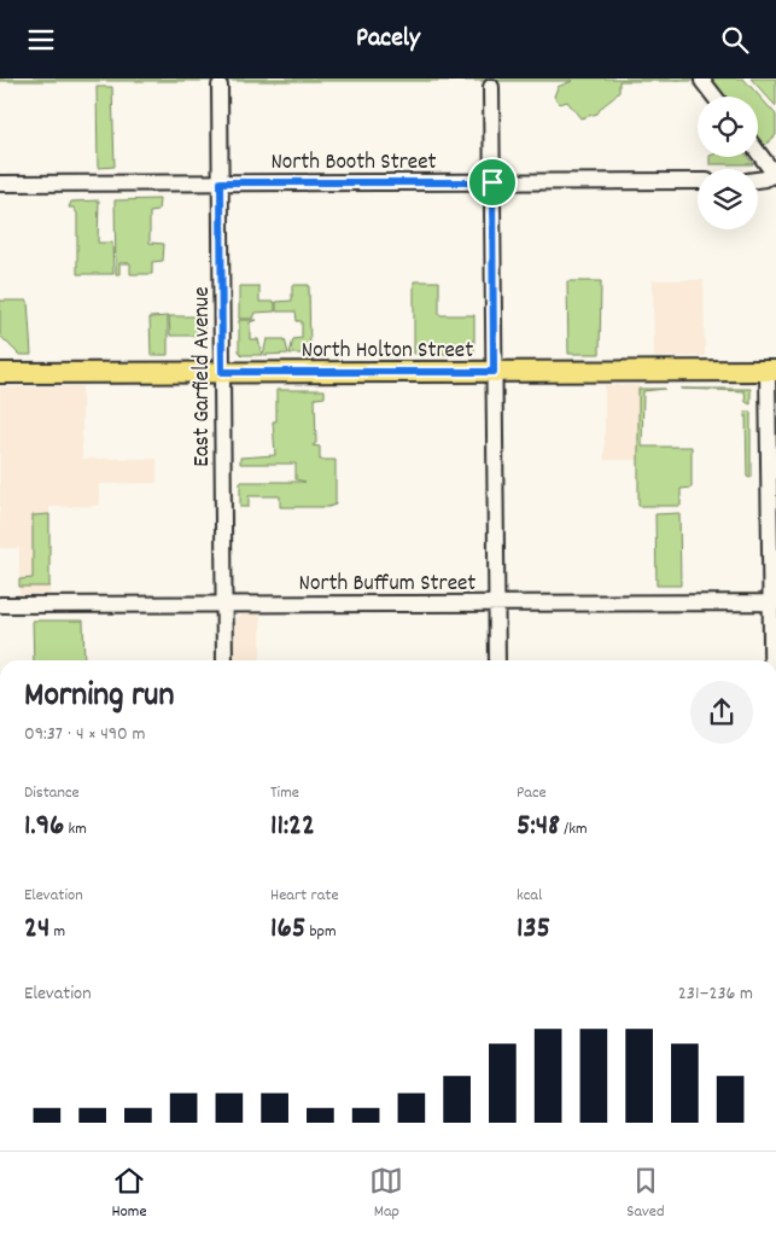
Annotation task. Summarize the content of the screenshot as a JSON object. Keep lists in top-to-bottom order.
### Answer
{
  "streets": {
    "main road": ["North Holton Street"],
    "street": ["North Booth Street", "East Garfield Avenue", "North Buffum Street"]
  },
  "crossings": [
    ["North Booth Street", "East Garfield Avenue"],
    ["North Holton Street", "East Garfield Avenue"],
    ["East Garfield Avenue", "North Buffum Street"]
  ],
  "page": {
    "header": "Pacely",
    "heading": ["Morning run", "09:37 · 4 × 490 m"],
    "stats": [
      ["Distance", "1.96 km"],
      ["Time", "11:22"],
      ["Pace", "5:48 /km"],
      ["Elevation", "24 m"],
      ["Heart rate", "165 bpm"],
      ["kcal", "135"]
    ],
    "chart": ["Elevation", "231–236 m"],
    "tabs": ["Home", "Map", "Saved"]
  }
}
